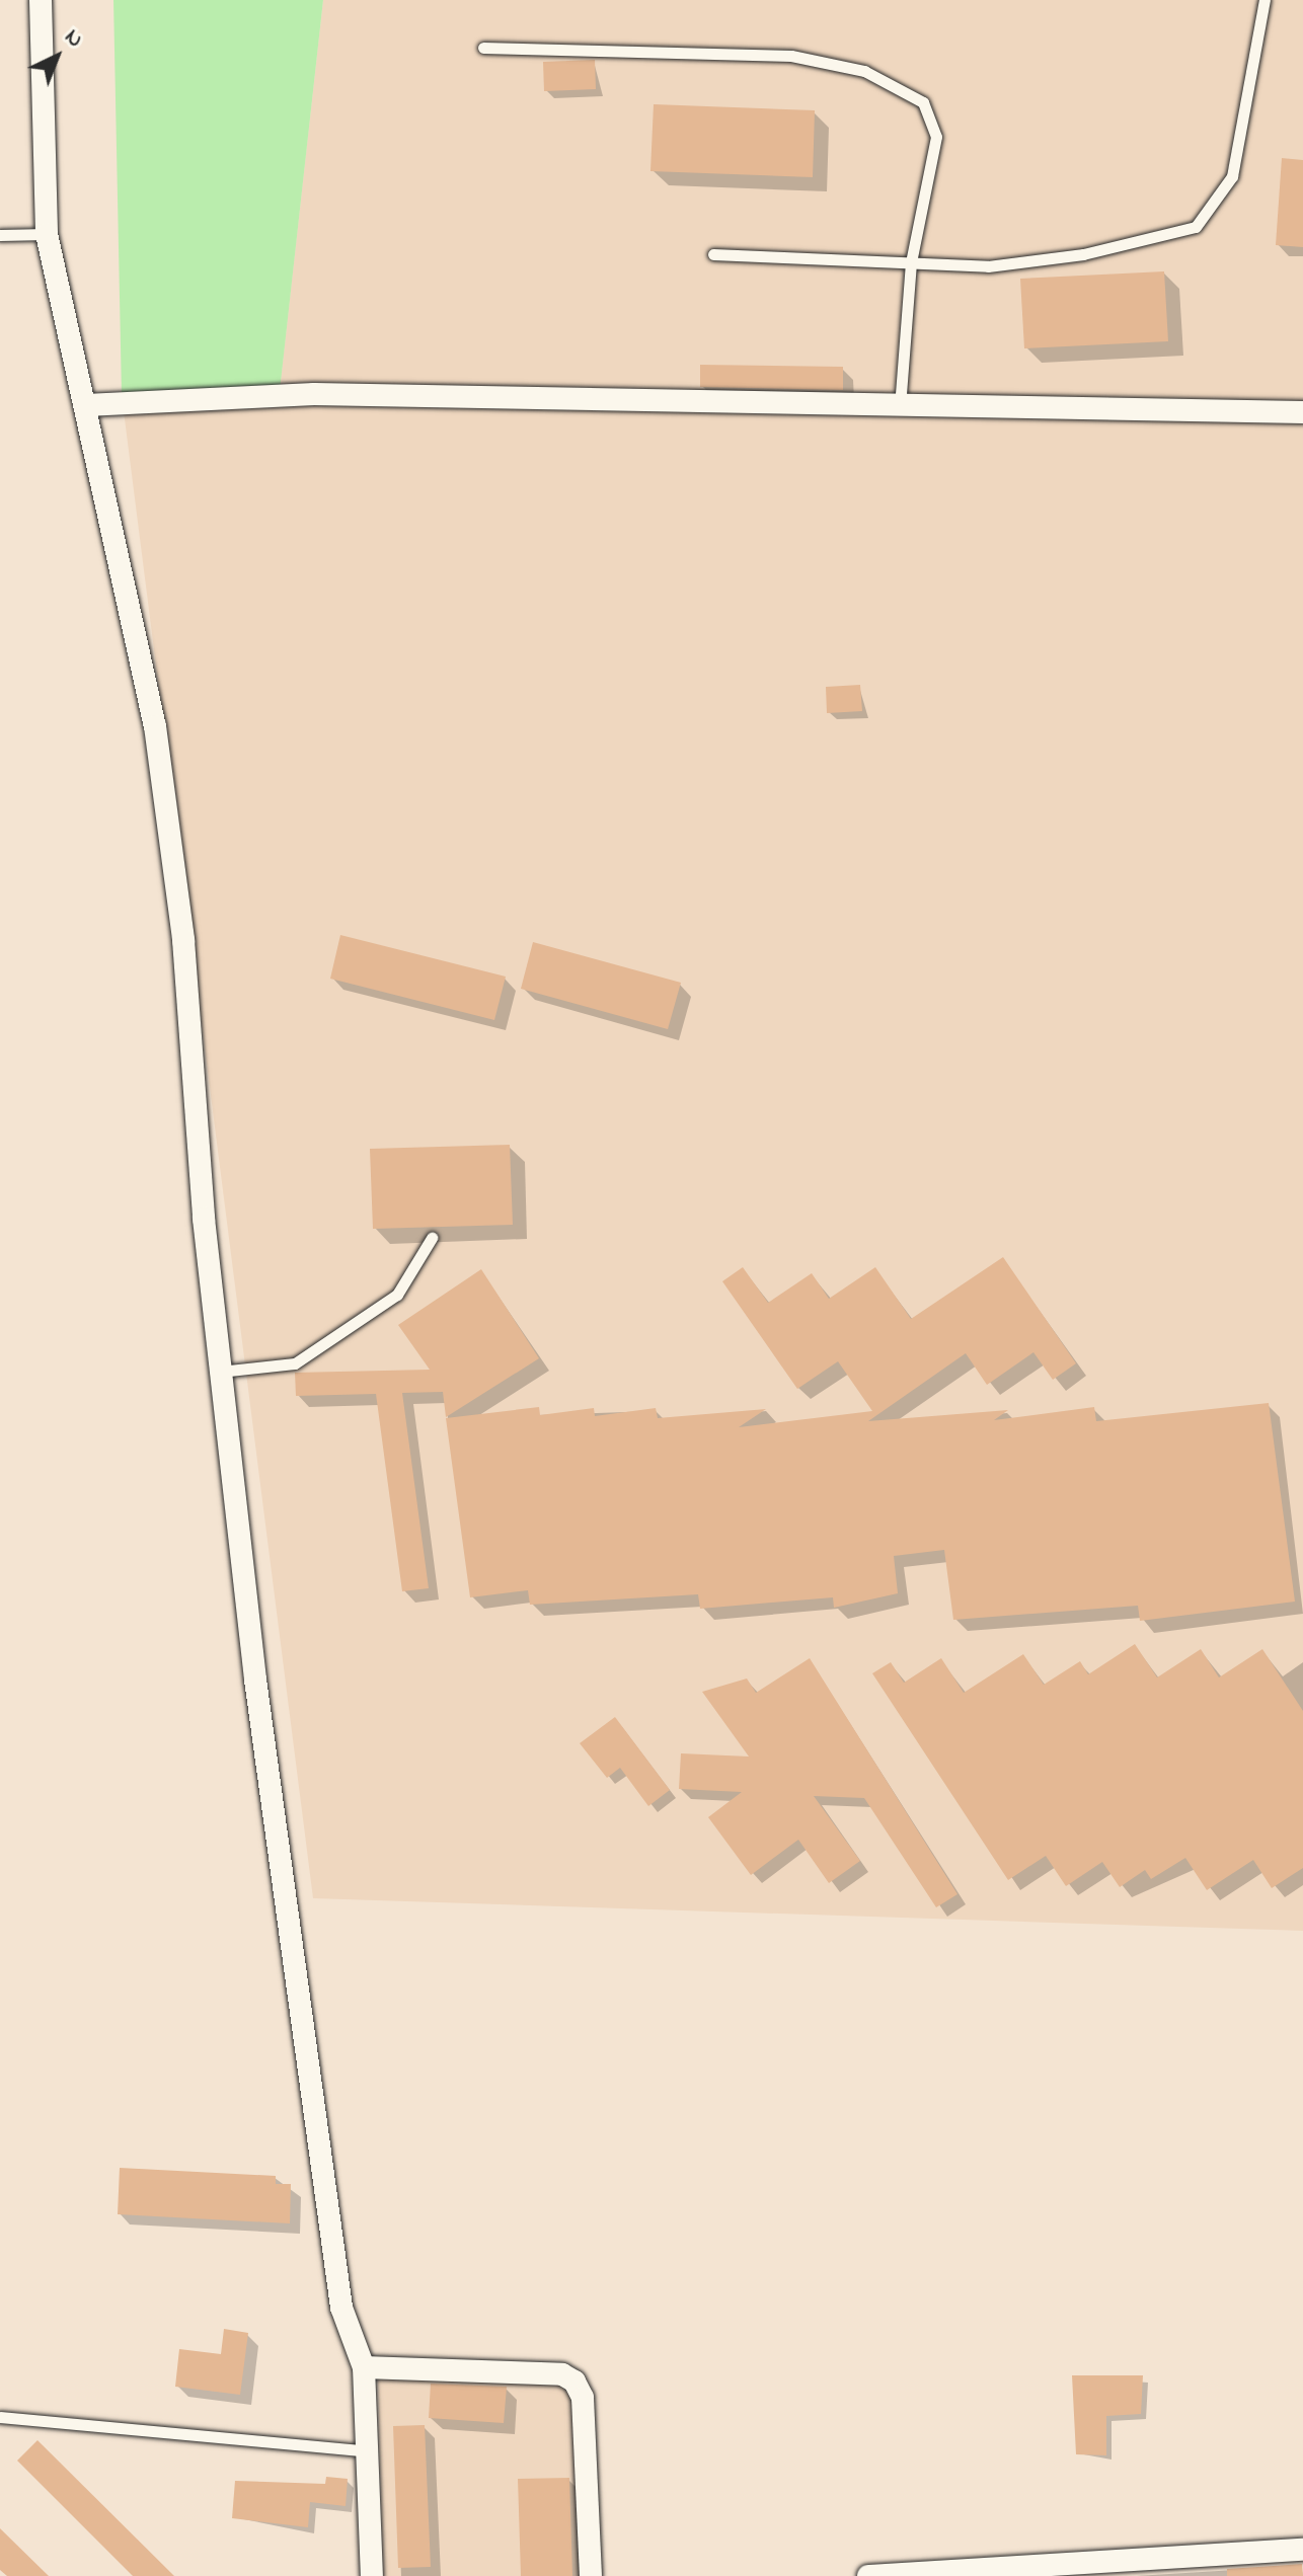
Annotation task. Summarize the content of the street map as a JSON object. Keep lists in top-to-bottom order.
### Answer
{
  "north": "top right"
}
